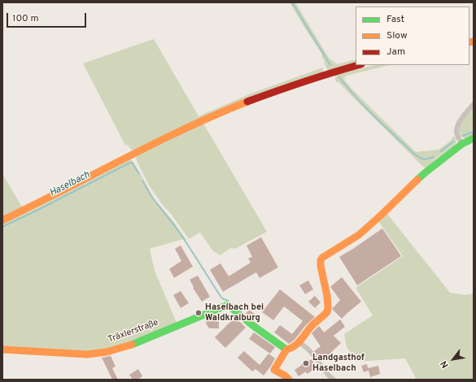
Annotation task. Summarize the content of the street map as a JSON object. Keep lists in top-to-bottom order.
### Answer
{
  "streets": {
    "street": ["Träxlerstraße"]
  },
  "water": ["Haselbach"],
  "places": ["Haselbach bei Waldkraiburg", "Landgasthof Haselbach"],
  "legend": ["Fast", "Slow", "Jam"],
  "scale_bar": "100 m",
  "north": "bottom left"
}
